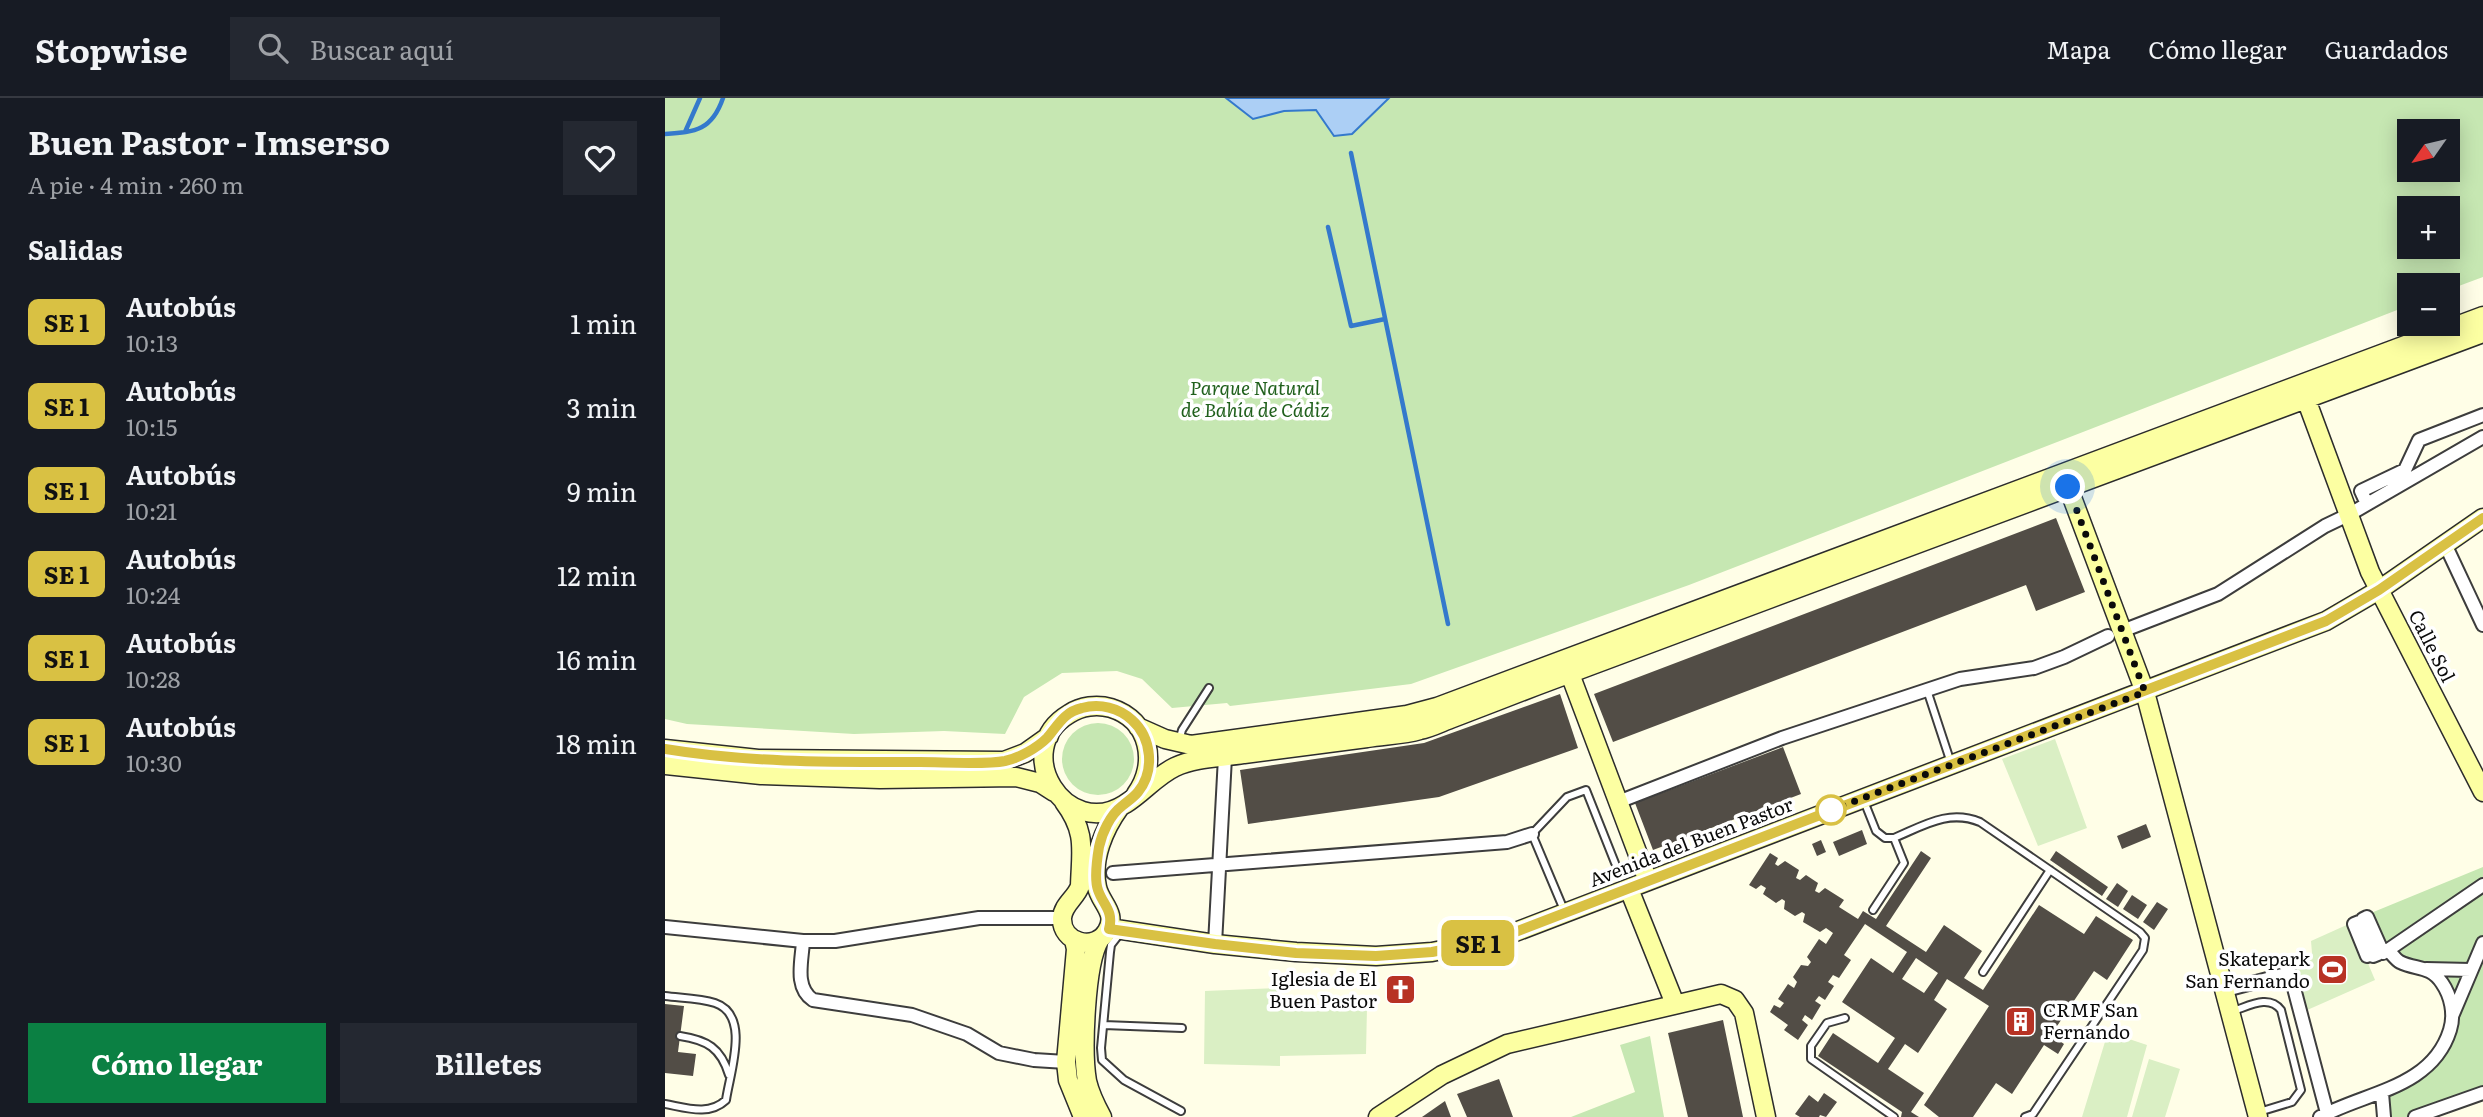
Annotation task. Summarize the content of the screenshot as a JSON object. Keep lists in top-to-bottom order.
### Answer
{
  "streets": {
    "street": ["Calle Sol", "Avenida del Buen Pastor"]
  },
  "crossings": [
    ["Calle Sol", "Avenida del Buen Pastor"]
  ],
  "parks": ["Parque Natural de Bahía de Cádiz"],
  "places": {
    "sports": ["Skatepark San Fernando"],
    "church": ["Iglesia de El Buen Pastor"],
    "building": ["CRMF San Fernando"]
  },
  "north": "bottom left",
  "page": {
    "header": "Stopwise",
    "search": "Buscar aquí",
    "nav": ["Mapa", "Cómo llegar", "Guardados"],
    "heading": [
      ["Buen Pastor - Imserso", "A pie · 4 min · 260 m"],
      "Salidas"
    ],
    "on_map": "SE 1",
    "map_buttons": ["+", "−"],
    "list": [
      {
        "mark": "SE 1",
        "name": "Autobús",
        "note": "10:13",
        "value": "1 min"
      },
      {
        "mark": "SE 1",
        "name": "Autobús",
        "note": "10:15",
        "value": "3 min"
      },
      {
        "mark": "SE 1",
        "name": "Autobús",
        "note": "10:21",
        "value": "9 min"
      },
      {
        "mark": "SE 1",
        "name": "Autobús",
        "note": "10:24",
        "value": "12 min"
      },
      {
        "mark": "SE 1",
        "name": "Autobús",
        "note": "10:28",
        "value": "16 min"
      },
      {
        "mark": "SE 1",
        "name": "Autobús",
        "note": "10:30",
        "value": "18 min"
      }
    ],
    "buttons": ["Cómo llegar", "Billetes"]
  }
}
